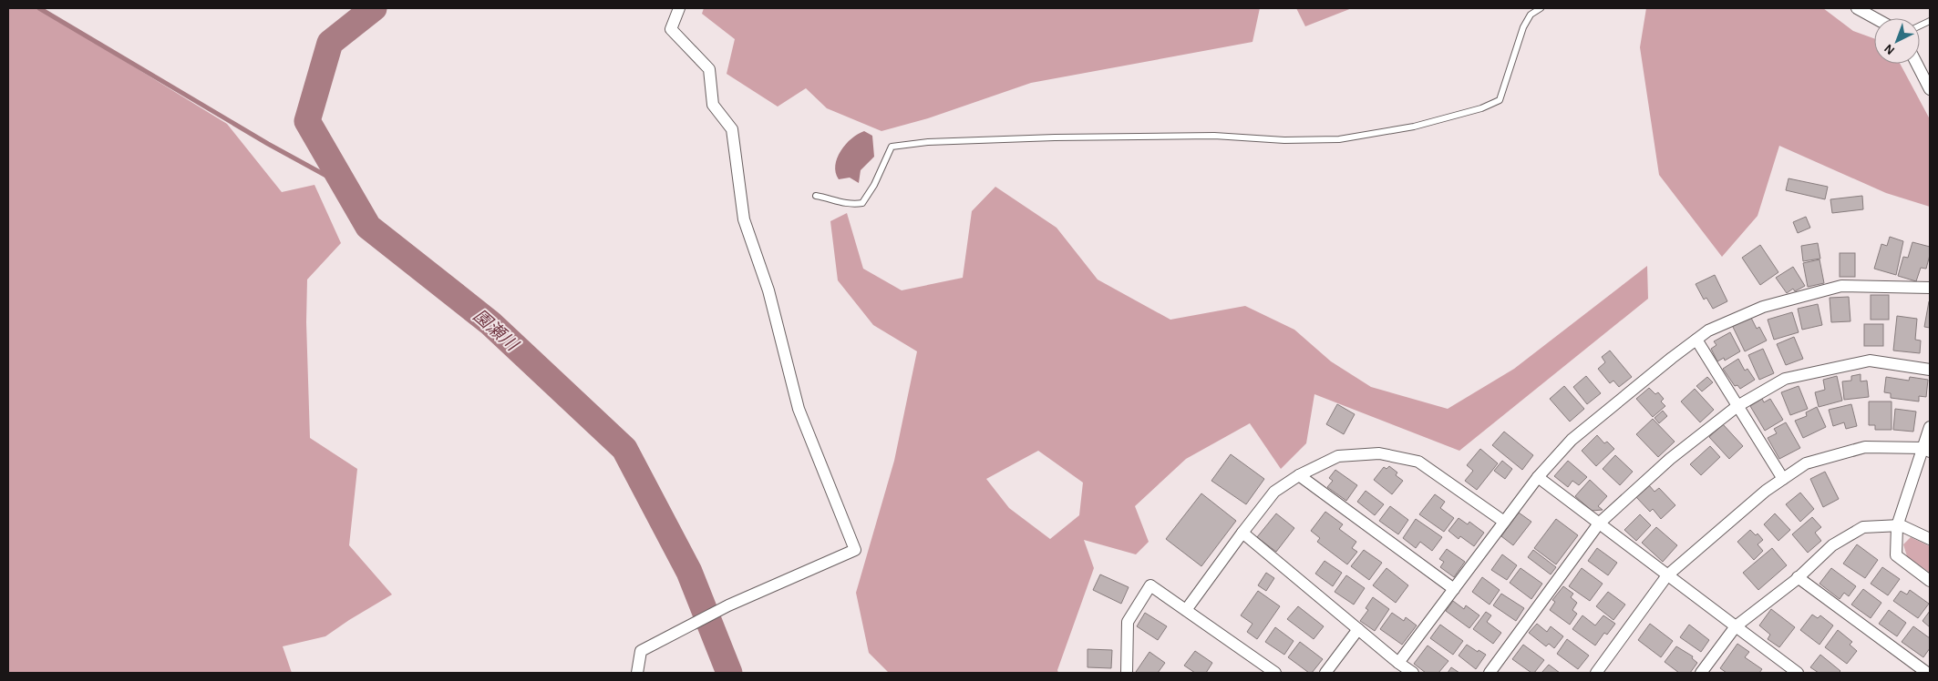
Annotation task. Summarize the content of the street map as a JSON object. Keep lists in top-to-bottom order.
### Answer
{
  "water": ["園瀬川"],
  "north": "bottom left"
}
